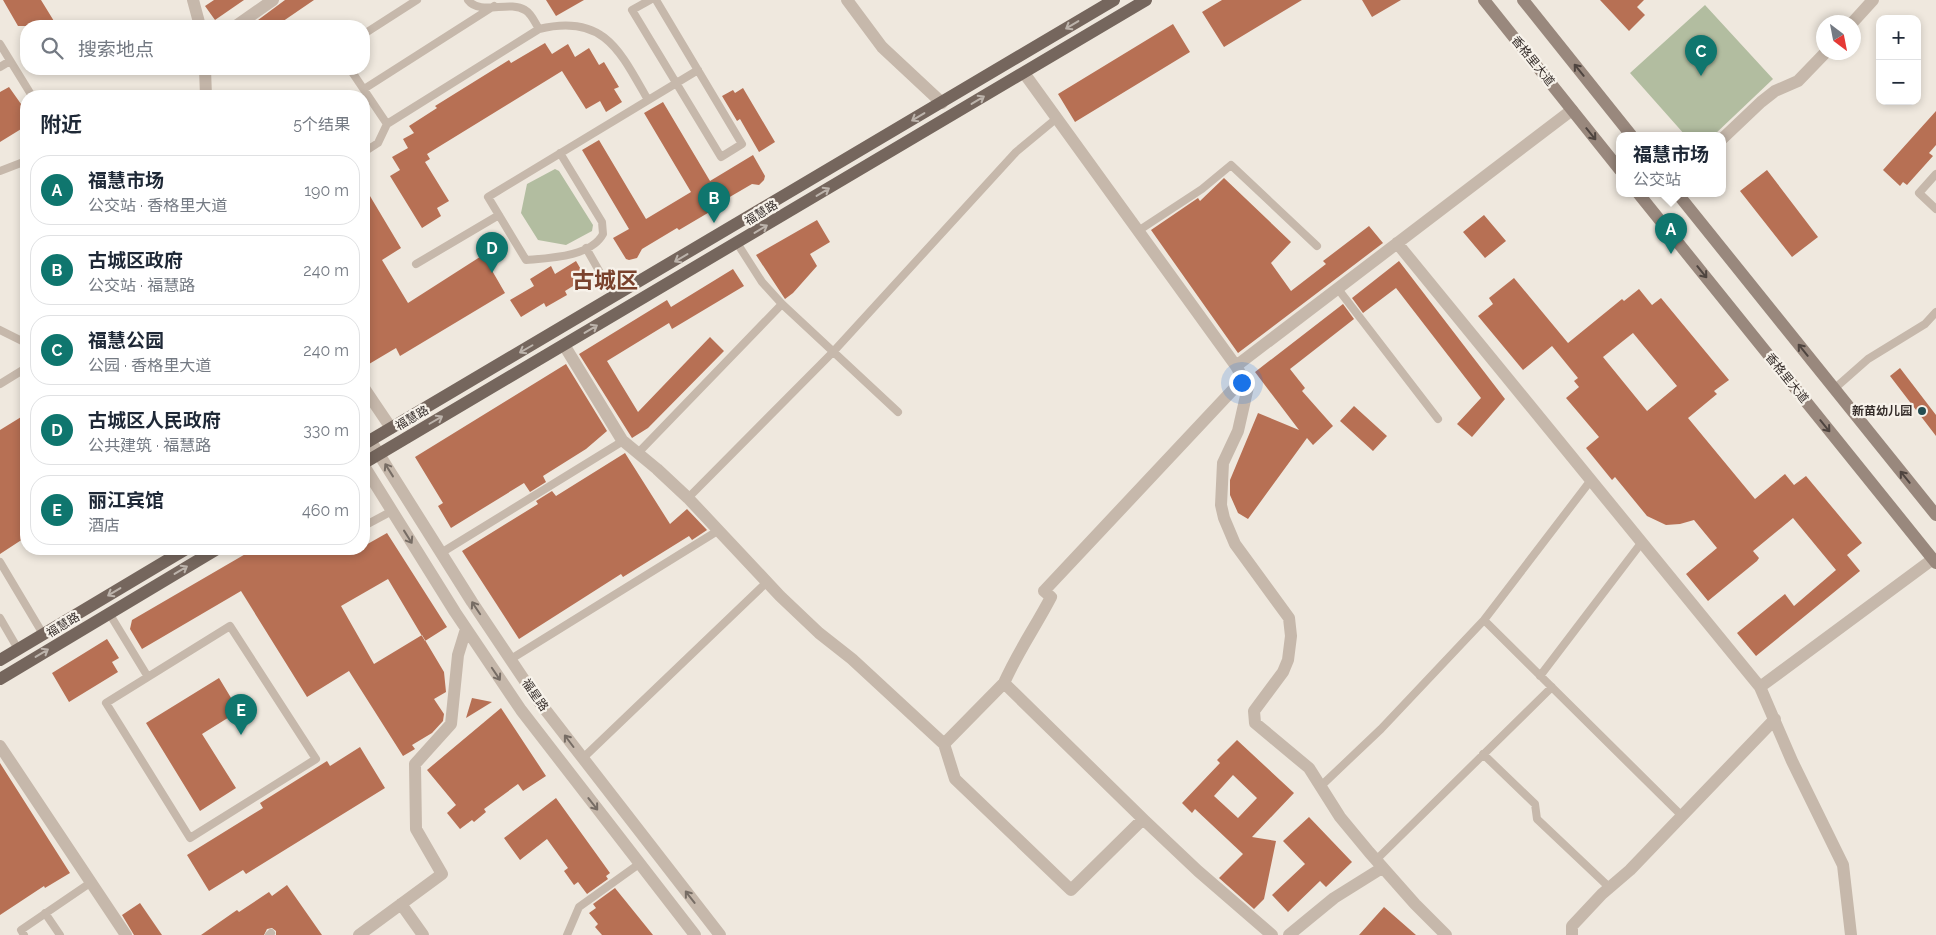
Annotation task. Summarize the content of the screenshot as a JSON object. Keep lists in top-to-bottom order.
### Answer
{
  "streets": {
    "main road": ["香格里大道", "福慧路"],
    "street": ["福星路"]
  },
  "crossings": [
    ["福慧路", "福星路"]
  ],
  "districts": ["古城区"],
  "places": ["新苗幼儿园"],
  "north": "bottom right",
  "page": {
    "map_buttons": ["+", "−"],
    "search": "搜索地点",
    "pins": [
      "C",
      "B",
      "A",
      "D",
      "E"
    ],
    "heading": ["附近", "5个结果"],
    "popup": ["福慧市场", "公交站"],
    "list": [
      {
        "mark": "A",
        "name": "福慧市场",
        "note": "公交站 · 香格里大道",
        "value": "190 m"
      },
      {
        "mark": "B",
        "name": "古城区政府",
        "note": "公交站 · 福慧路",
        "value": "240 m"
      },
      {
        "mark": "C",
        "name": "福慧公园",
        "note": "公园 · 香格里大道",
        "value": "240 m"
      },
      {
        "mark": "D",
        "name": "古城区人民政府",
        "note": "公共建筑 · 福慧路",
        "value": "330 m"
      },
      {
        "mark": "E",
        "name": "丽江宾馆",
        "note": "酒店",
        "value": "460 m"
      }
    ]
  }
}
